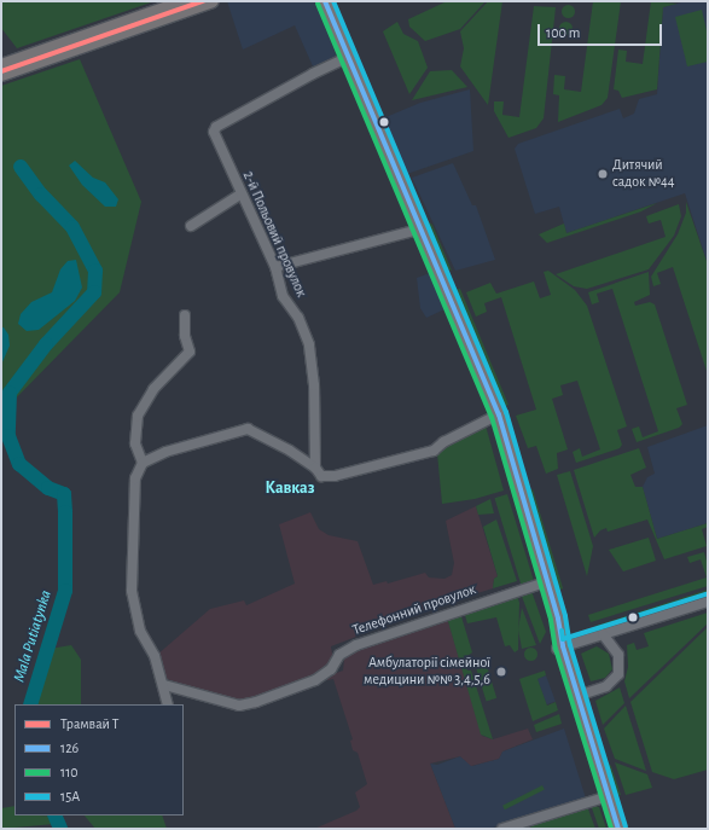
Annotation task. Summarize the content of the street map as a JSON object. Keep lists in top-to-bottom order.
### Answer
{
  "streets": {
    "street": ["2-й Польовий провулок", "Телефонний провулок"]
  },
  "districts": ["Кавказ"],
  "water": ["Mala Putiatynka"],
  "places": ["Дитячий садок №44", "Амбулаторії сімейної медицини №№ 3,4,5,6"],
  "lines": [
    "tram line Т",
    "transit line 126",
    "transit line 15A",
    "transit line 110"
  ],
  "legend": [
    "Трамвай Т",
    "126",
    "110",
    "15A"
  ],
  "scale_bar": "100 m"
}
